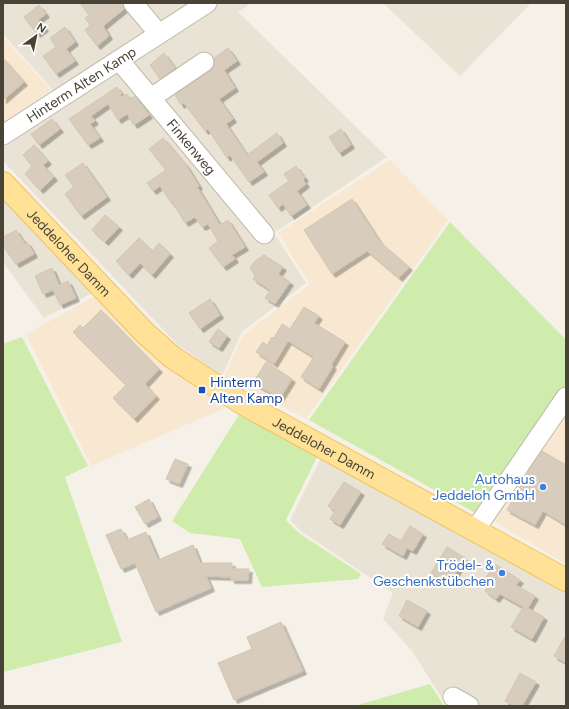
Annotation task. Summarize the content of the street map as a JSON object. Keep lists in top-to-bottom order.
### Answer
{
  "streets": {
    "main road": ["Jeddeloher Damm"],
    "street": ["Hinterm Alten Kamp", "Finkenweg"]
  },
  "crossings": [
    ["Hinterm Alten Kamp", "Finkenweg"]
  ],
  "places": {
    "transit": ["Hinterm Alten Kamp"],
    "other": ["Autohaus Jeddeloh GmbH", "Trödel- & Geschenkstübchen"]
  },
  "north": "top right"
}
